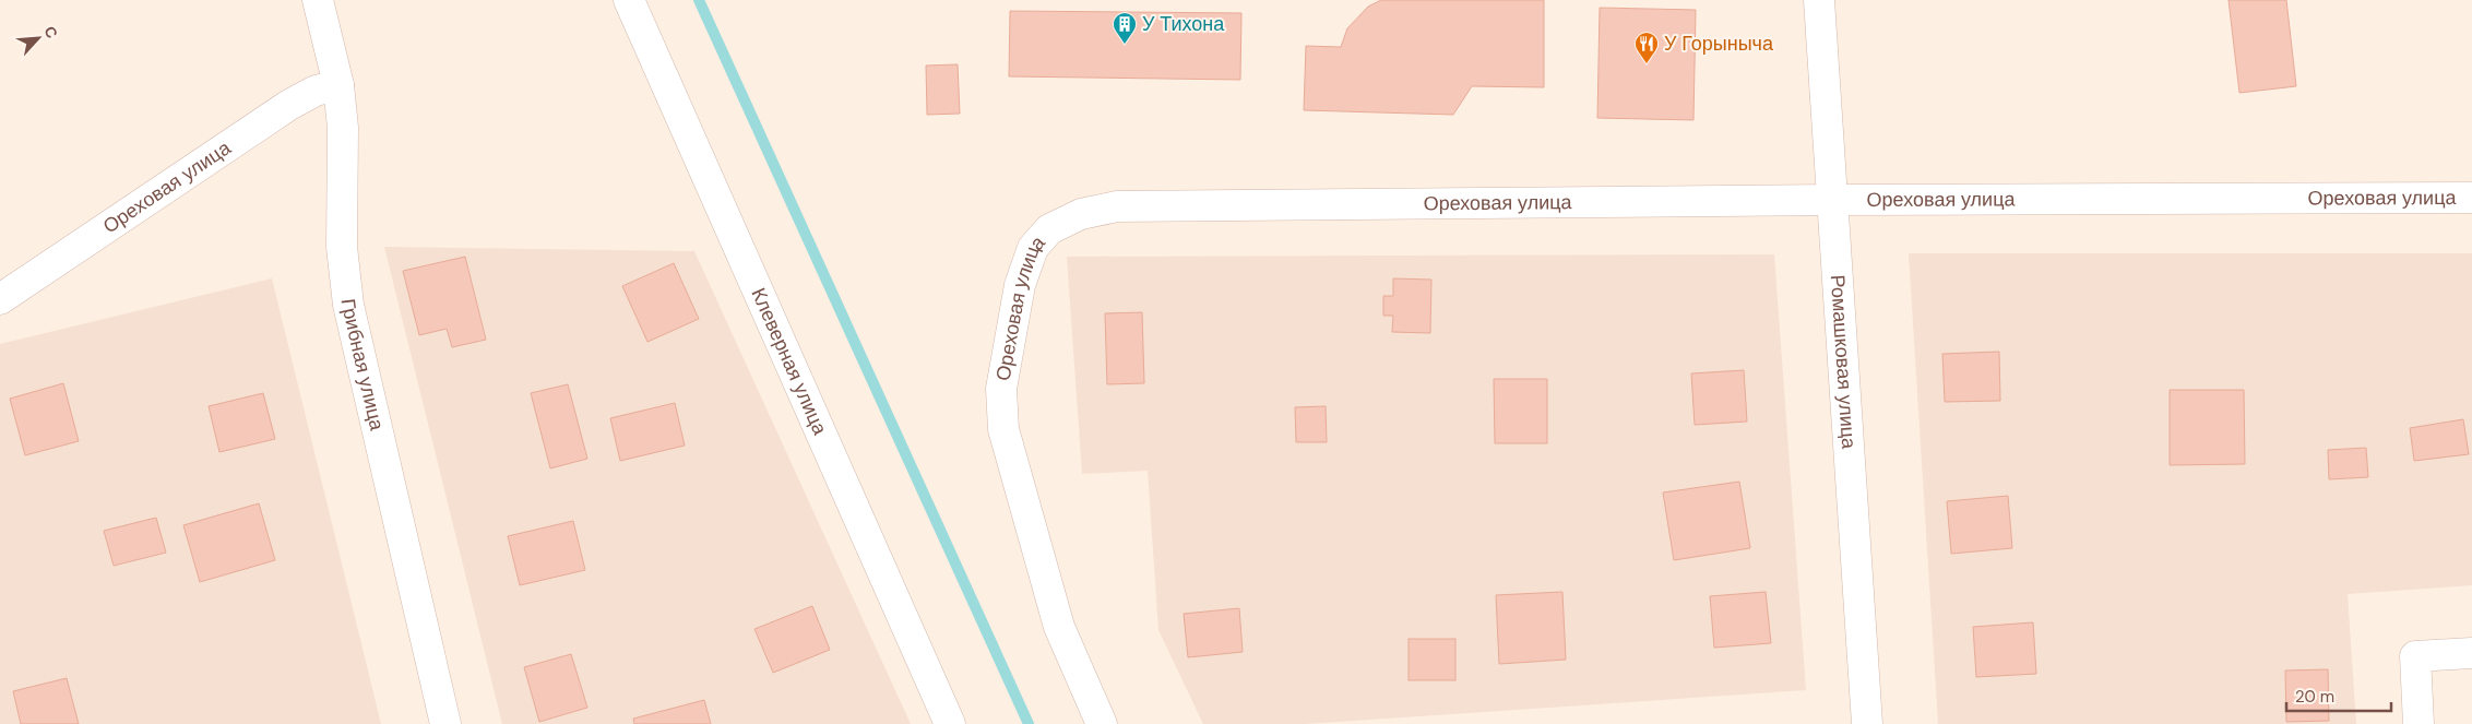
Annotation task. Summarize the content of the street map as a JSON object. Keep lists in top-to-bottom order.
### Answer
{
  "streets": {
    "street": [
      "Ореховая улица",
      "Ромашковая улица",
      "Клеверная улица",
      "Грибная улица"
    ]
  },
  "crossings": [
    ["Ореховая улица", "Ромашковая улица"],
    ["Ореховая улица", "Грибная улица"]
  ],
  "places": {
    "building": ["У Тихона"],
    "restaurant": ["У Горыныча"]
  },
  "scale_bar": "20 m",
  "north": "top right"
}
